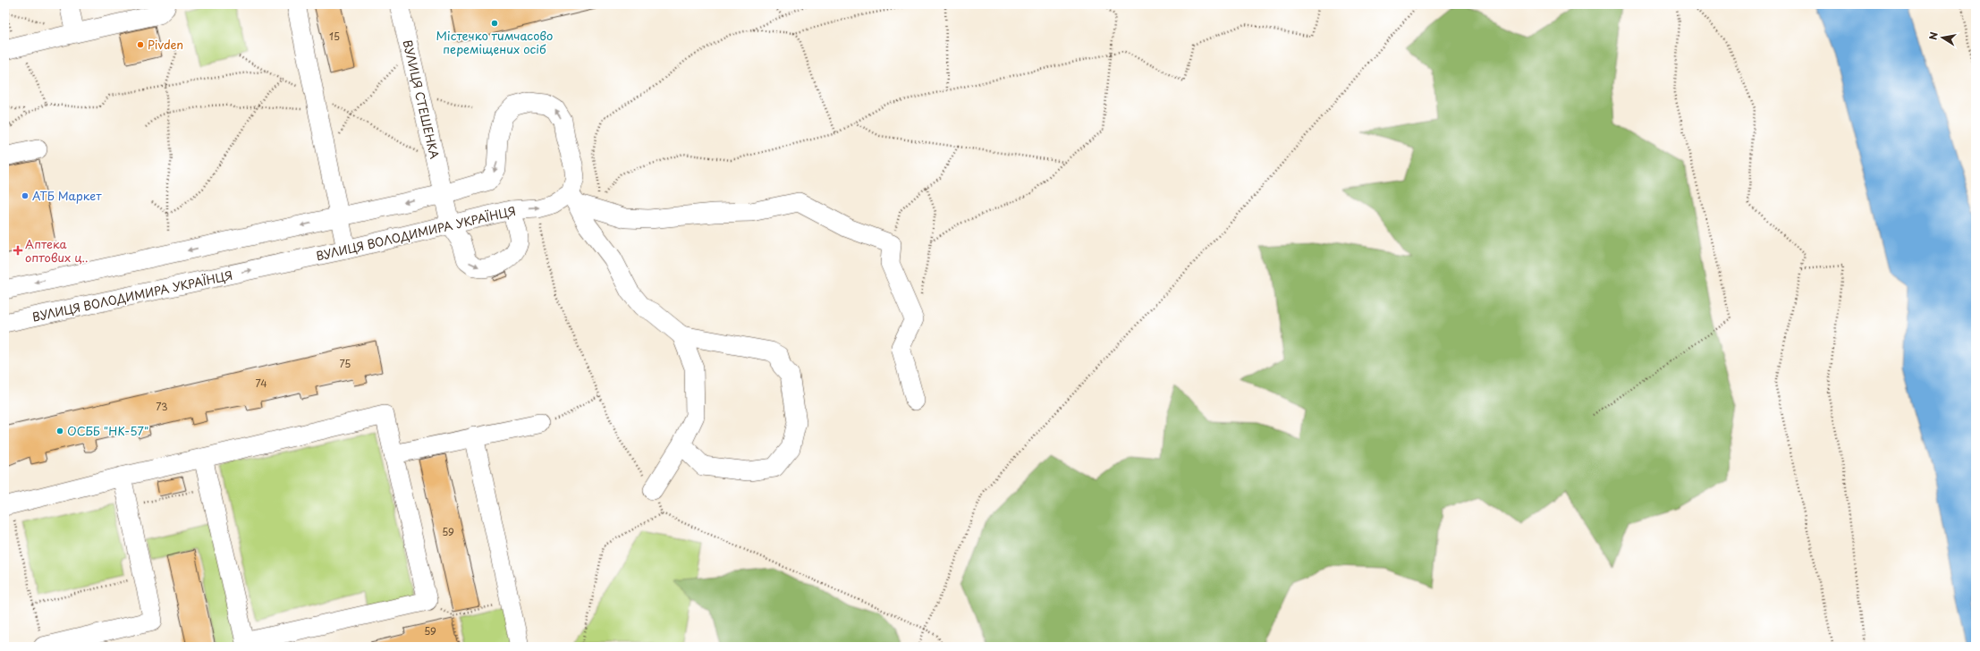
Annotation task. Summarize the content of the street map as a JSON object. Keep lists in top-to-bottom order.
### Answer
{
  "streets": {
    "street": ["ВУЛИЦЯ СТЕШЕНКА", "ВУЛИЦЯ ВОЛОДИМИРА УКРАЇНЦЯ"]
  },
  "crossings": [
    ["ВУЛИЦЯ СТЕШЕНКА", "ВУЛИЦЯ ВОЛОДИМИРА УКРАЇНЦЯ"]
  ],
  "places": {
    "other": [
      "Містечко тимчасово переміщених осіб",
      "Pivden",
      "АТБ Маркет",
      "ОСББ \"НК-57\""
    ],
    "health": ["Аптека оптових ц‥"]
  },
  "house_numbers": [
    "15",
    "75",
    "74",
    "73",
    "59",
    "59"
  ],
  "north": "left"
}
